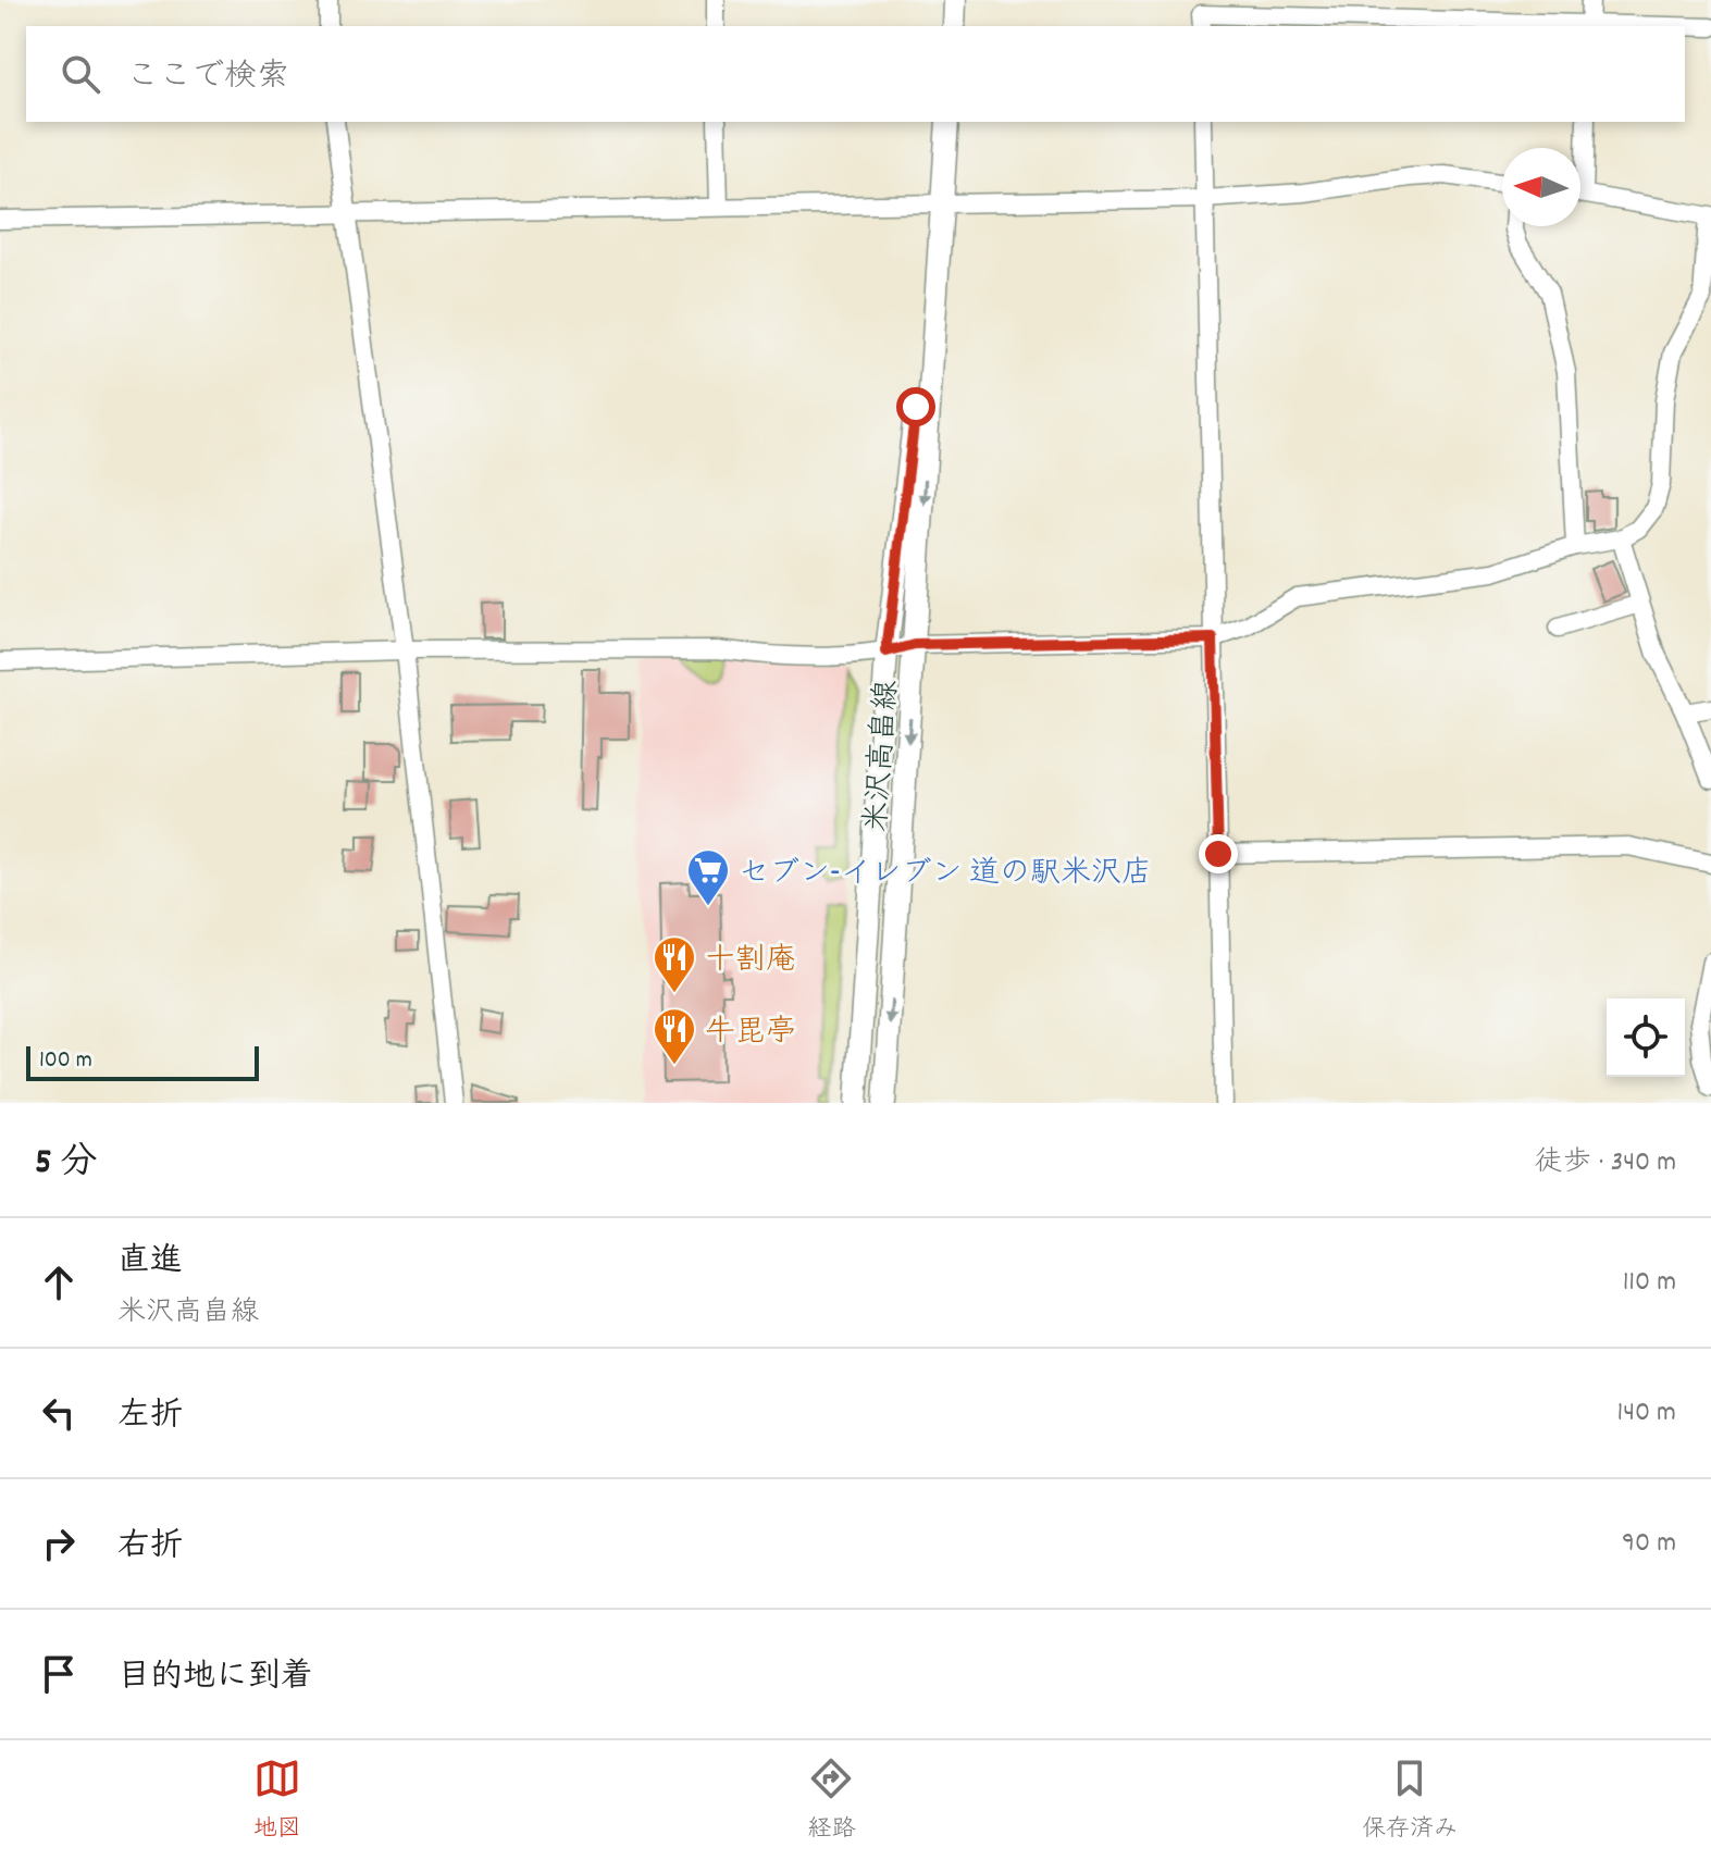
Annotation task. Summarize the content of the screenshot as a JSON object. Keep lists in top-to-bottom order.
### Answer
{
  "streets": {
    "main road": ["米沢高畠線"]
  },
  "places": {
    "supermarket": ["セブン-イレブン 道の駅米沢店"],
    "restaurant": ["十割庵", "牛毘亭"]
  },
  "scale_bar": "100 m",
  "north": "left",
  "page": {
    "search": "ここで検索",
    "scale": "100 m",
    "heading": ["5 分", "徒歩 · 340 m"],
    "list": [
      ["直進", "米沢高畠線", "110 m"],
      ["左折", "140 m"],
      ["右折", "90 m"],
      "目的地に到着"
    ],
    "nav": ["地図", "経路", "保存済み"]
  }
}
